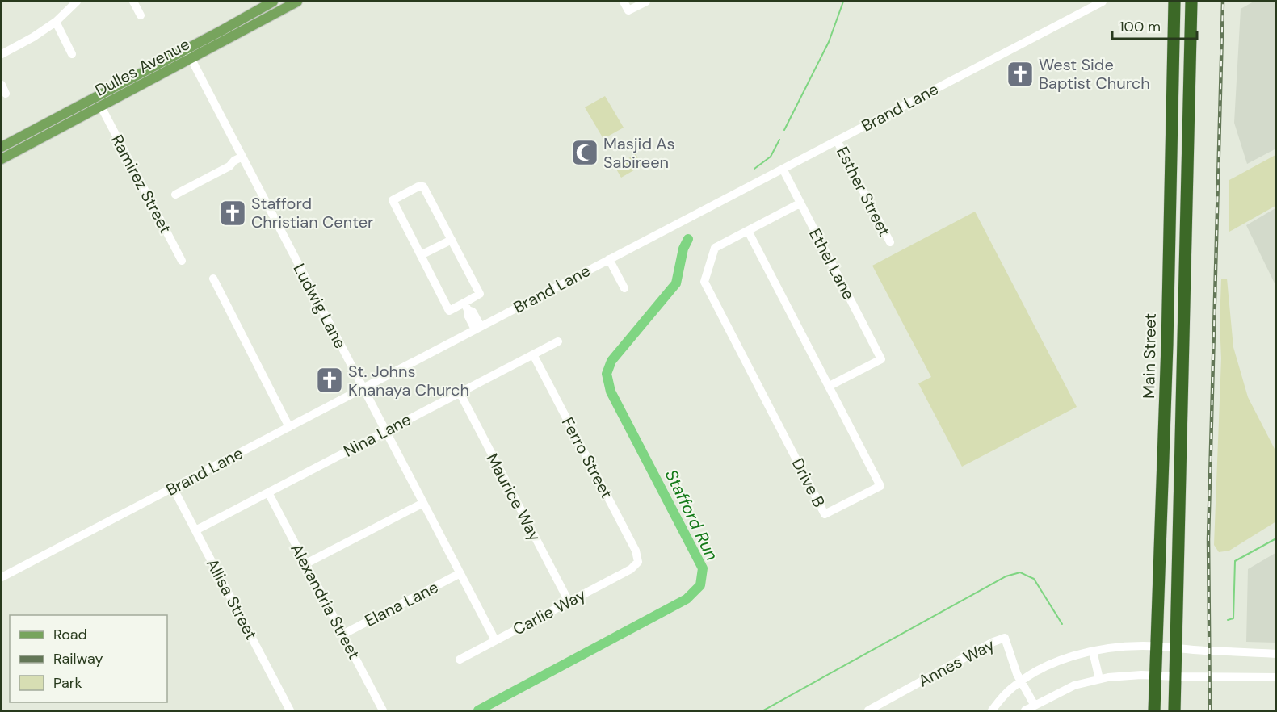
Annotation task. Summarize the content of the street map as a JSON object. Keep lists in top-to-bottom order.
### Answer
{
  "streets": {
    "highway": ["Main Street"],
    "main road": ["Dulles Avenue"],
    "street": [
      "Brand Lane",
      "Ramirez Street",
      "Esther Street",
      "Ethel Lane",
      "Ludwig Lane",
      "Nina Lane",
      "Ferro Street",
      "Drive B",
      "Maurice Way",
      "Allisa Street",
      "Alexandria Street",
      "Elana Lane",
      "Carlie Way",
      "Annes Way"
    ]
  },
  "crossings": [
    ["Dulles Avenue", "Ramirez Street"],
    ["Dulles Avenue", "Ludwig Lane"],
    ["Brand Lane", "Esther Street"],
    ["Brand Lane", "Ethel Lane"],
    ["Brand Lane", "Ludwig Lane"],
    ["Brand Lane", "Allisa Street"],
    ["Ethel Lane", "Drive B"],
    ["Ludwig Lane", "Nina Lane"],
    ["Ludwig Lane", "Elana Lane"],
    ["Ludwig Lane", "Carlie Way"],
    ["Nina Lane", "Ferro Street"],
    ["Nina Lane", "Maurice Way"],
    ["Nina Lane", "Allisa Street"],
    ["Nina Lane", "Alexandria Street"],
    ["Ferro Street", "Carlie Way"],
    ["Maurice Way", "Carlie Way"],
    ["Alexandria Street", "Elana Lane"]
  ],
  "water": ["Stafford Run"],
  "places": {
    "church": ["West Side Baptist Church", "Stafford Christian Center", "St. Johns Knanaya Church"],
    "mosque": ["Masjid As Sabireen"]
  },
  "legend": ["Road", "Railway", "Park"],
  "scale_bar": "100 m"
}
